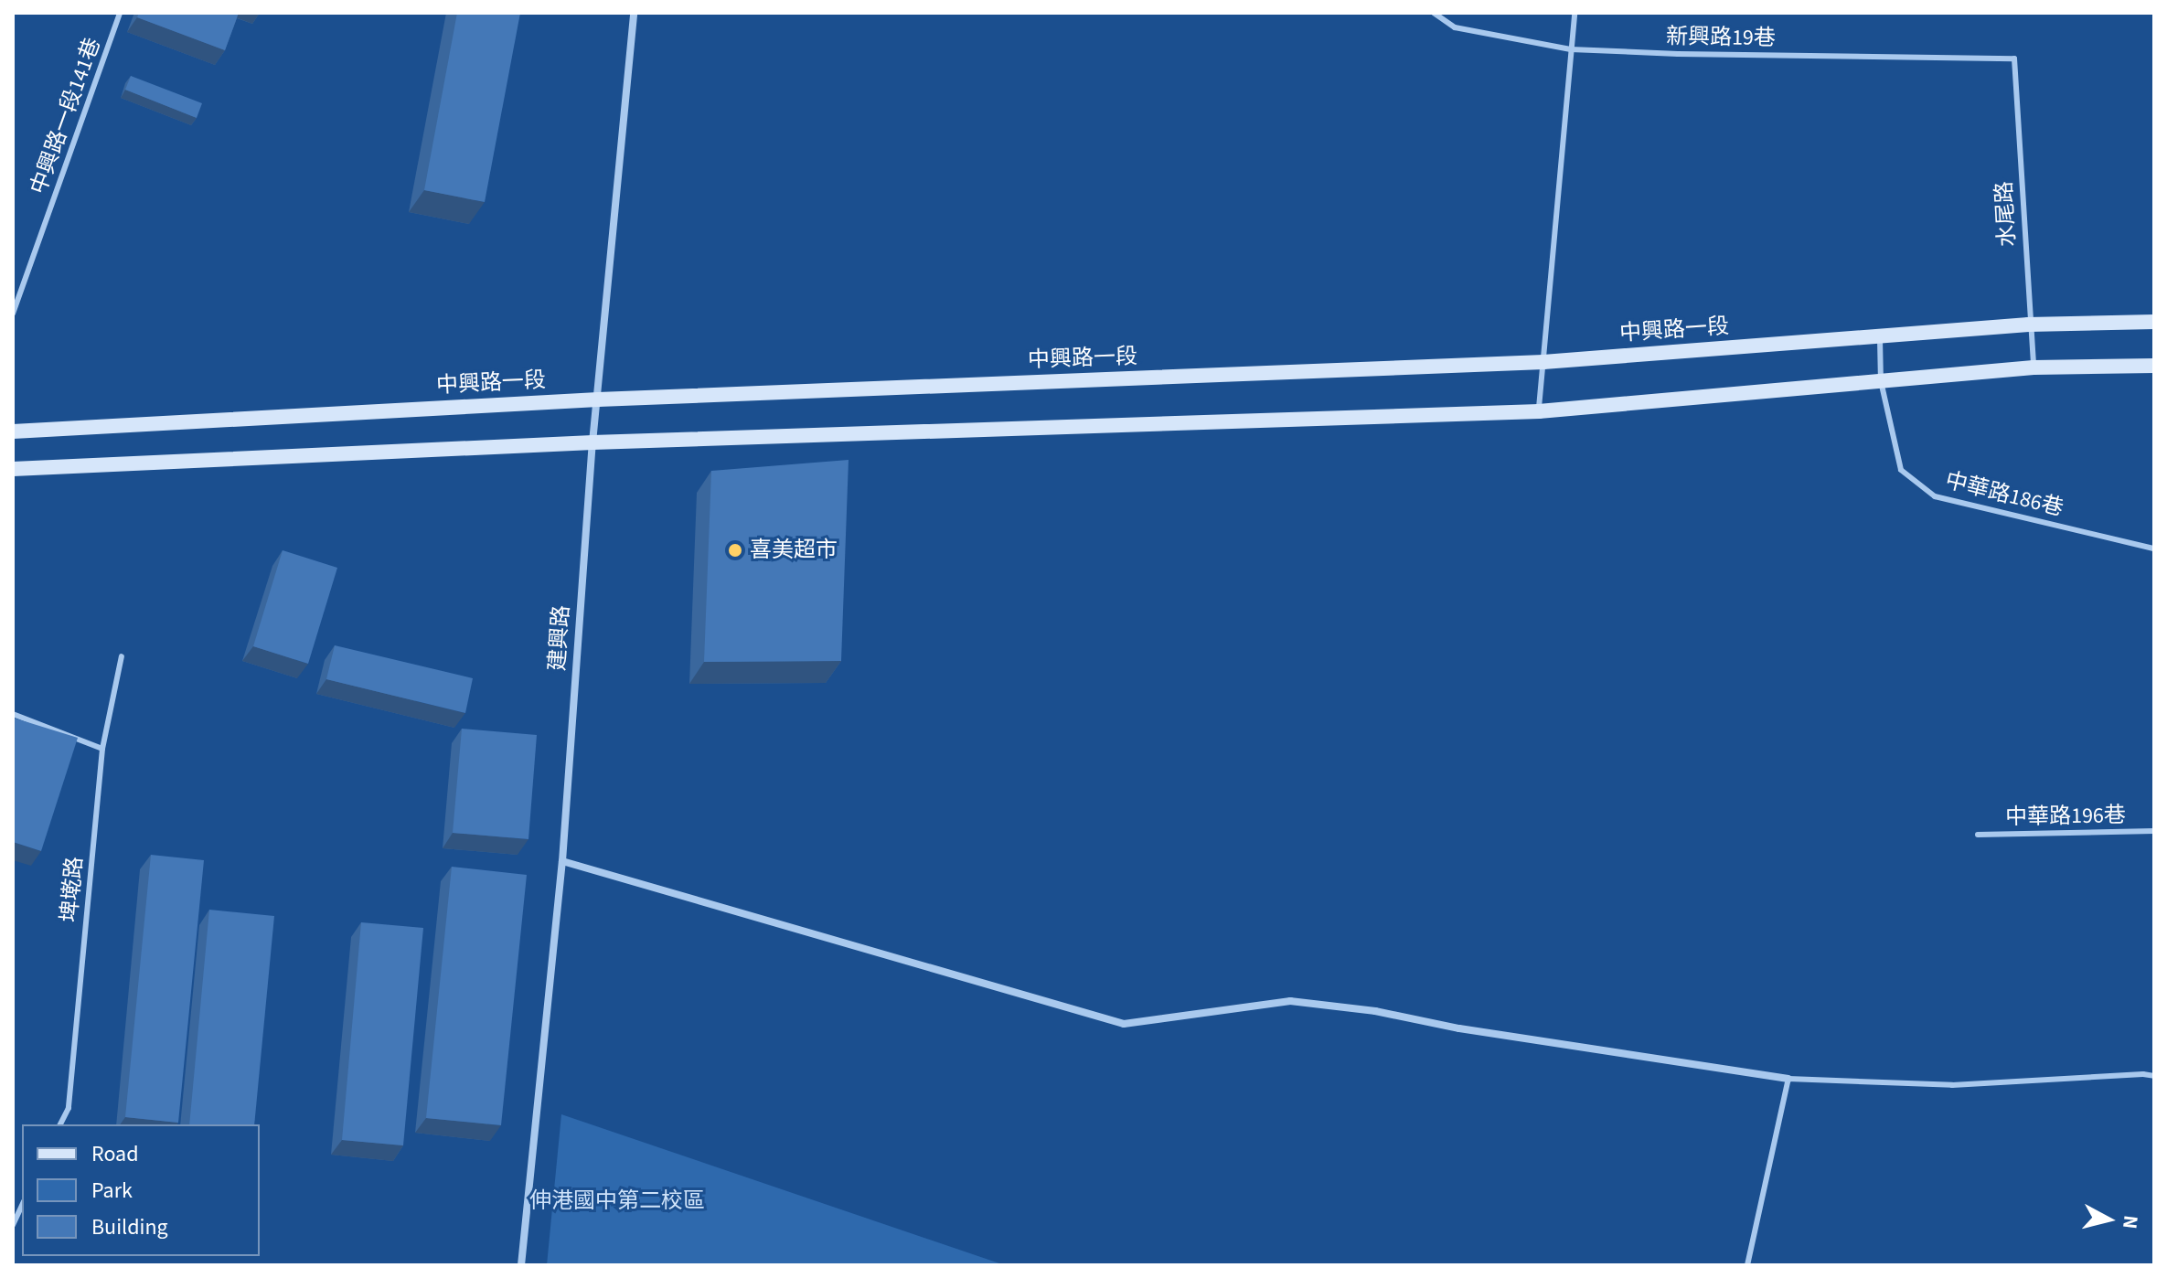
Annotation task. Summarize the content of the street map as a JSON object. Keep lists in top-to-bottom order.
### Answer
{
  "streets": {
    "main road": ["中興路一段"],
    "street": ["建興路"],
    "lane": [
      "新興路19巷",
      "中興路一段141巷",
      "水尾路",
      "中華路186巷",
      "中華路196巷",
      "埤墘路"
    ]
  },
  "crossings": [
    ["新興路19巷", "水尾路"],
    ["水尾路", "中興路一段"],
    ["中興路一段", "中華路186巷"],
    ["中興路一段", "建興路"]
  ],
  "parks": ["伸港國中第二校區"],
  "places": ["喜美超市"],
  "legend": ["Road", "Park", "Building"],
  "north": "right"
}
